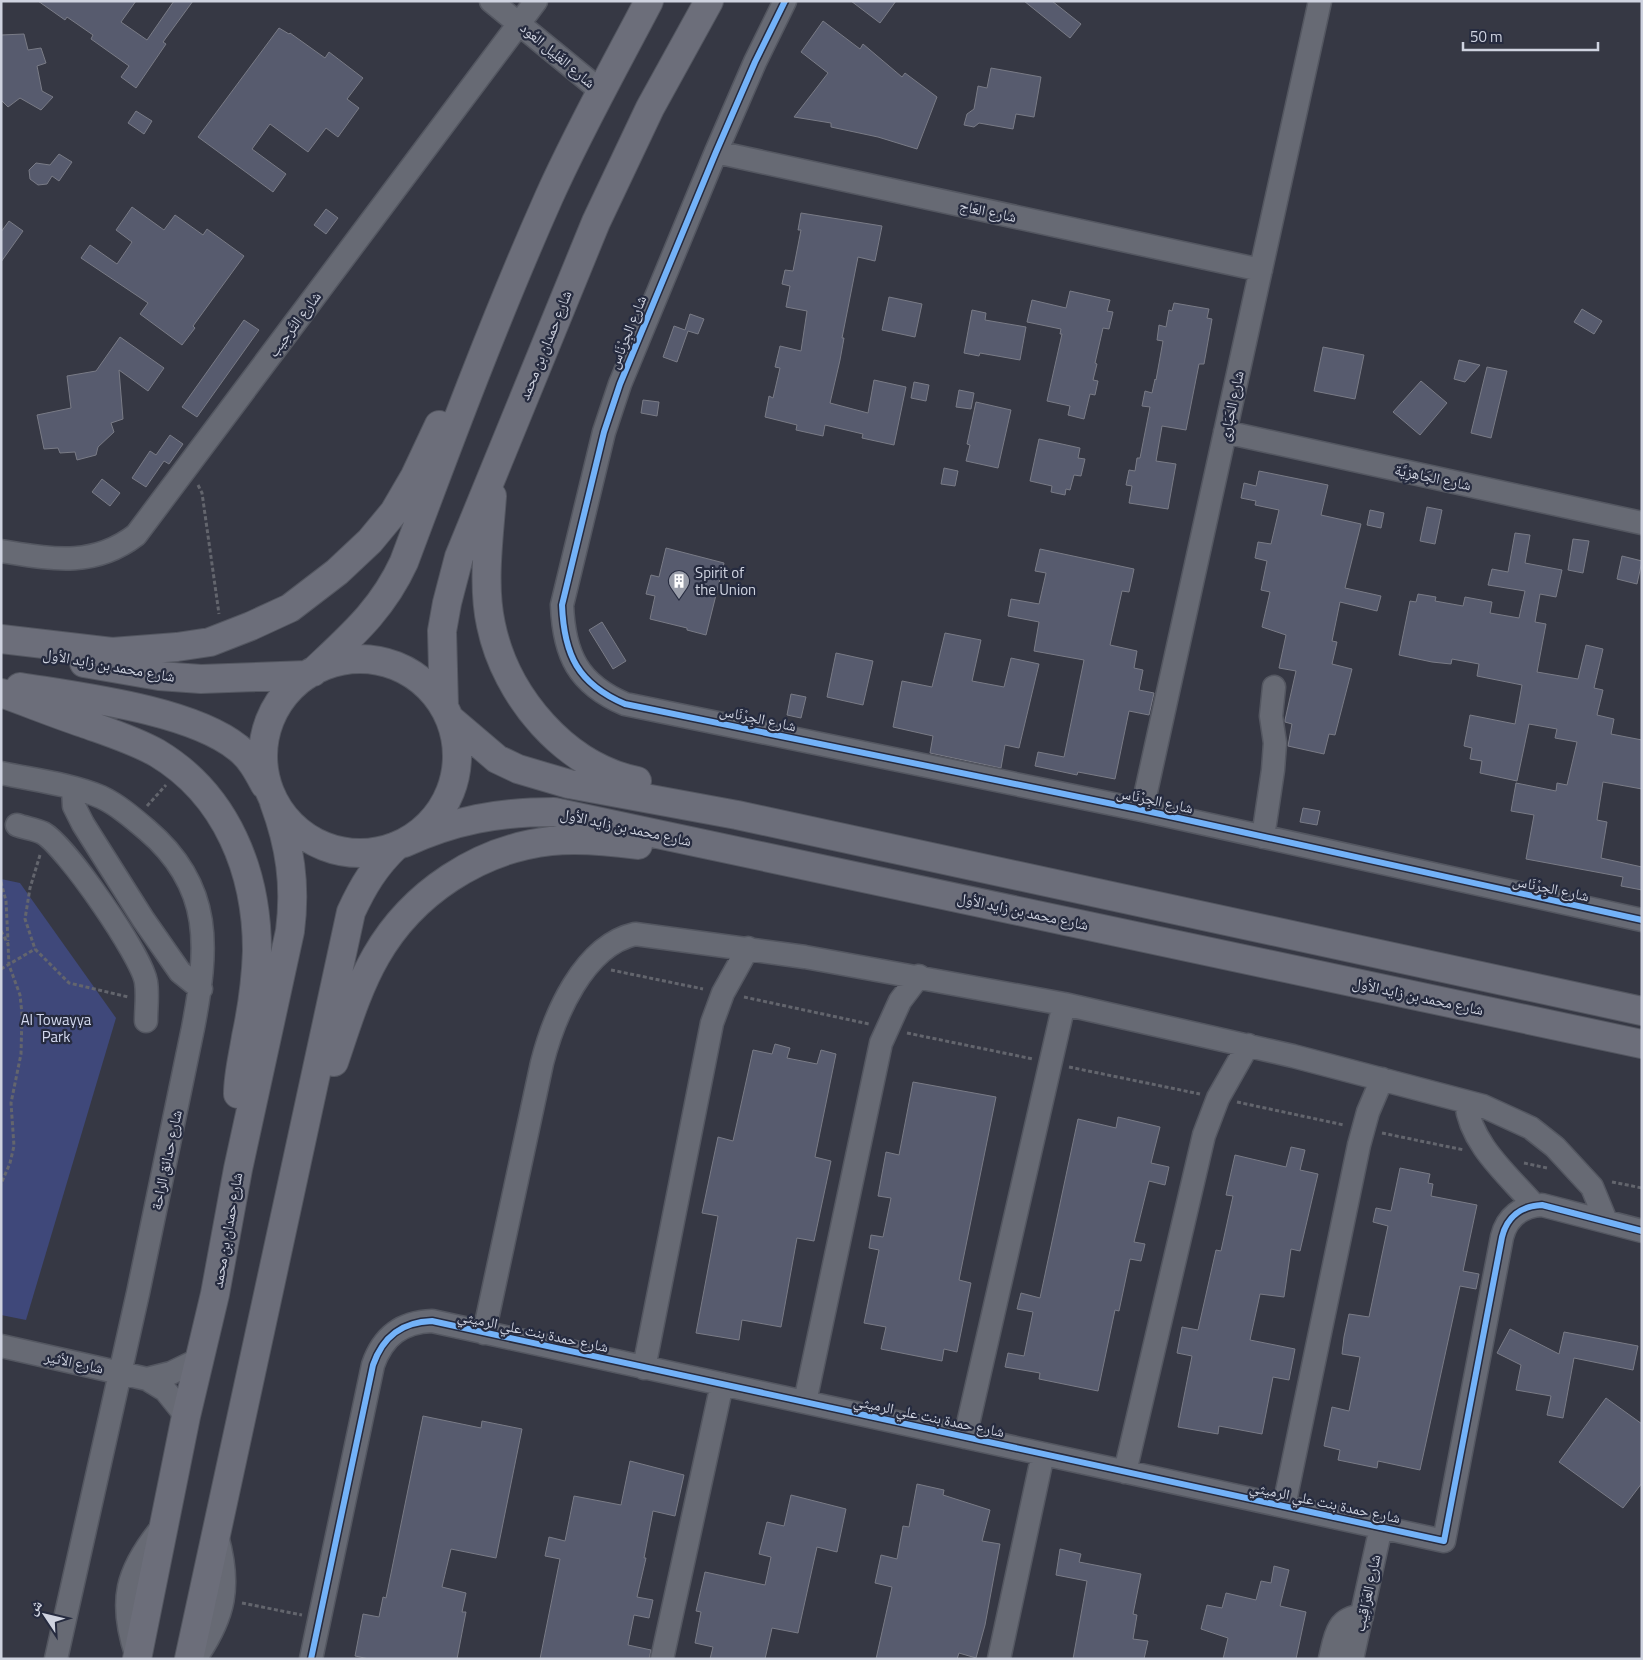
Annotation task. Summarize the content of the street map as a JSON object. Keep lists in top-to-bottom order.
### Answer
{
  "streets": {
    "main road": ["شارع حمدان بن محمد", "شارع محمد بن زايد الأول"],
    "street": [
      "شارع الغَلِيل العُود",
      "شارع العَاج",
      "شارع التَّرحِيب",
      "شارع الجِرْنَاس",
      "شارع الحَبَارى",
      "شارع الجَاهِزِيَّة",
      "شارع حدائق الراحة",
      "شارع حمدة بنت علي الرميثي",
      "شارع الأثير",
      "شارع العَرَاقِيب"
    ]
  },
  "crossings": [
    ["شارع الغَلِيل العُود", "شارع التَّرحِيب"],
    ["شارع العَاج", "شارع الجِرْنَاس"],
    ["شارع العَاج", "شارع الحَبَارى"],
    ["شارع الجِرْنَاس", "شارع الحَبَارى"],
    ["شارع حمدان بن محمد", "شارع محمد بن زايد الأول"],
    ["شارع حمدان بن محمد", "شارع الأثير"],
    ["شارع الحَبَارى", "شارع الجَاهِزِيَّة"],
    ["شارع حدائق الراحة", "شارع الأثير"],
    ["شارع حمدة بنت علي الرميثي", "شارع العَرَاقِيب"]
  ],
  "parks": ["Al Towayya Park"],
  "places": {
    "building": ["Spirit of the Union"]
  },
  "scale_bar": "50 m",
  "north": "top left"
}
